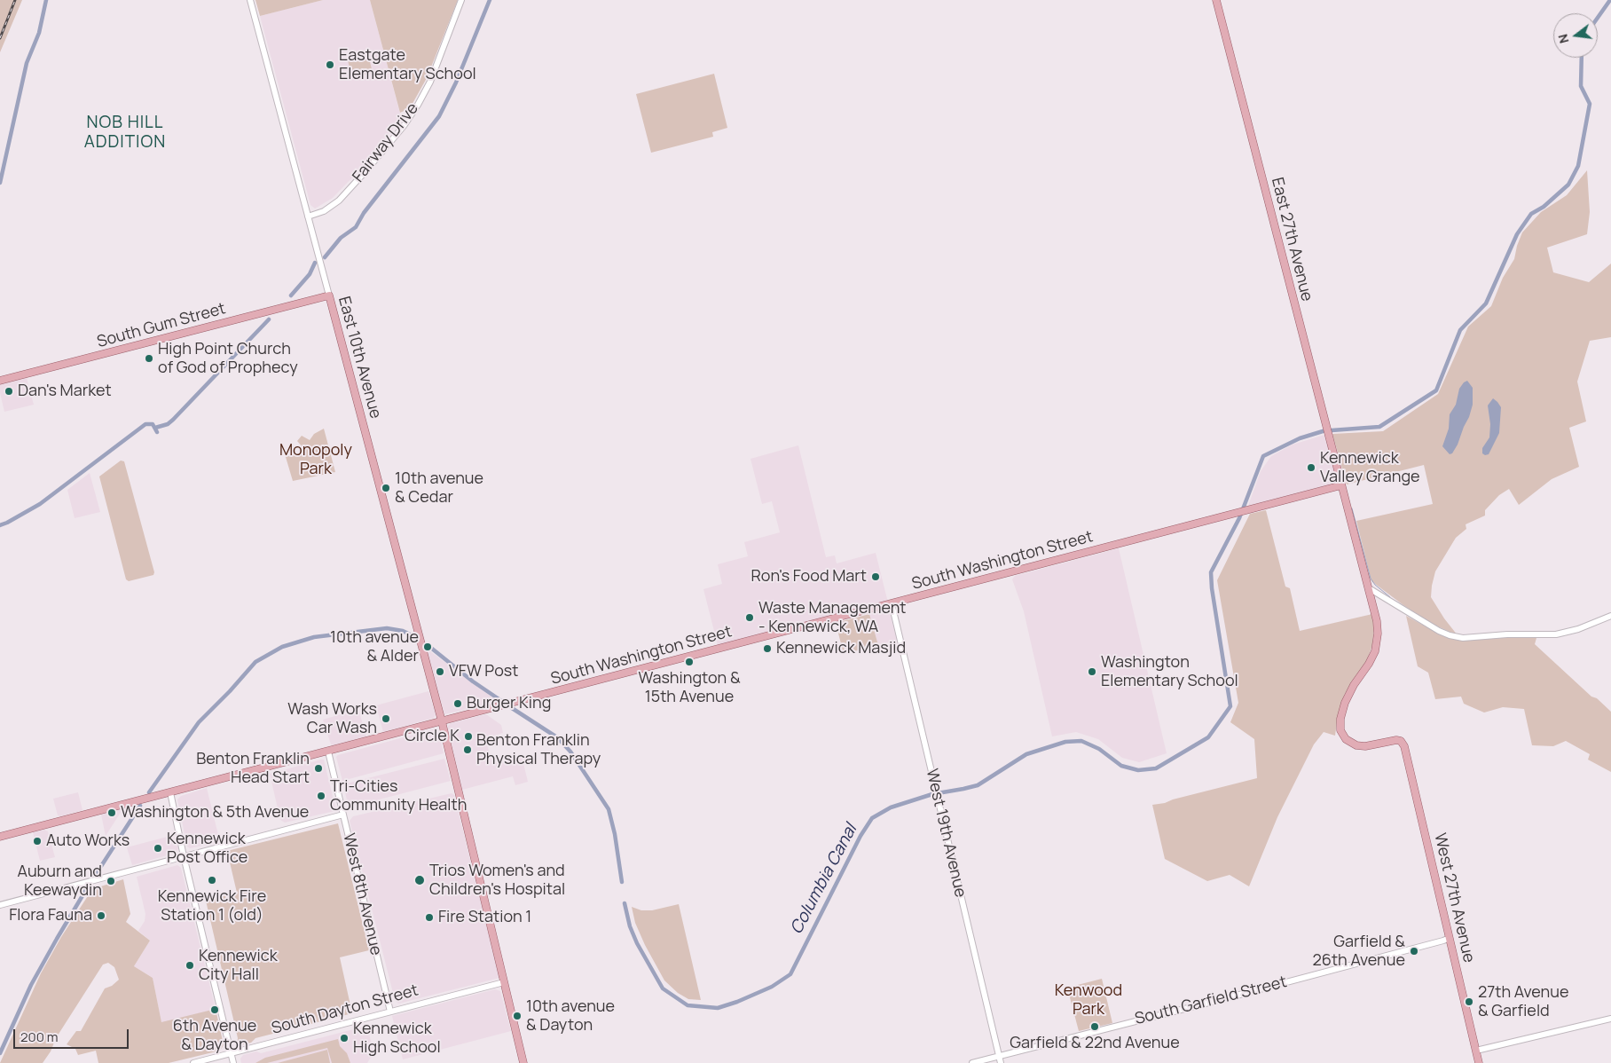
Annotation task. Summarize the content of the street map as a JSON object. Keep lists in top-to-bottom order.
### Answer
{
  "streets": {
    "main road": [
      "East 27th Avenue",
      "South Gum Street",
      "East 10th Avenue",
      "South Washington Street",
      "West 27th Avenue"
    ],
    "street": [
      "Fairway Drive",
      "West 19th Avenue",
      "West 8th Avenue",
      "South Garfield Street",
      "South Dayton Street"
    ]
  },
  "crossings": [
    ["Fairway Drive", "East 10th Avenue"],
    ["East 27th Avenue", "South Washington Street"],
    ["South Gum Street", "East 10th Avenue"],
    ["East 10th Avenue", "South Washington Street"],
    ["East 10th Avenue", "South Dayton Street"],
    ["South Washington Street", "West 19th Avenue"],
    ["South Washington Street", "West 8th Avenue"],
    ["West 19th Avenue", "South Garfield Street"],
    ["West 8th Avenue", "South Dayton Street"],
    ["West 27th Avenue", "South Garfield Street"]
  ],
  "districts": ["NOB HILL ADDITION"],
  "water": ["Columbia Canal"],
  "parks": ["Monopoly Park", "Kenwood Park"],
  "places": [
    "Eastgate Elementary School",
    "High Point Church of God of Prophecy",
    "Dan's Market",
    "Kennewick Valley Grange",
    "10th avenue & Cedar",
    "Ron's Food Mart",
    "Waste Management - Kennewick, WA",
    "10th avenue & Alder",
    "Kennewick Masjid",
    "Washington & 15th Avenue",
    "VFW Post",
    "Washington Elementary School",
    "Burger King",
    "Wash Works Car Wash",
    "Circle K",
    "Benton Franklin Physical Therapy",
    "Benton Franklin Head Start",
    "Tri-Cities Community Health",
    "Washington & 5th Avenue",
    "Auto Works",
    "Kennewick Post Office",
    "Kennewick Fire Station 1 (old)",
    "Trios Women's and Children's Hospital",
    "Auburn and Keewaydin",
    "Flora Fauna",
    "Fire Station 1",
    "Garfield & 26th Avenue",
    "Kennewick City Hall",
    "27th Avenue & Garfield",
    "6th Avenue & Dayton",
    "10th avenue & Dayton",
    "Garfield & 22nd Avenue",
    "Kennewick High School"
  ],
  "scale_bar": "200 m",
  "north": "left"
}
